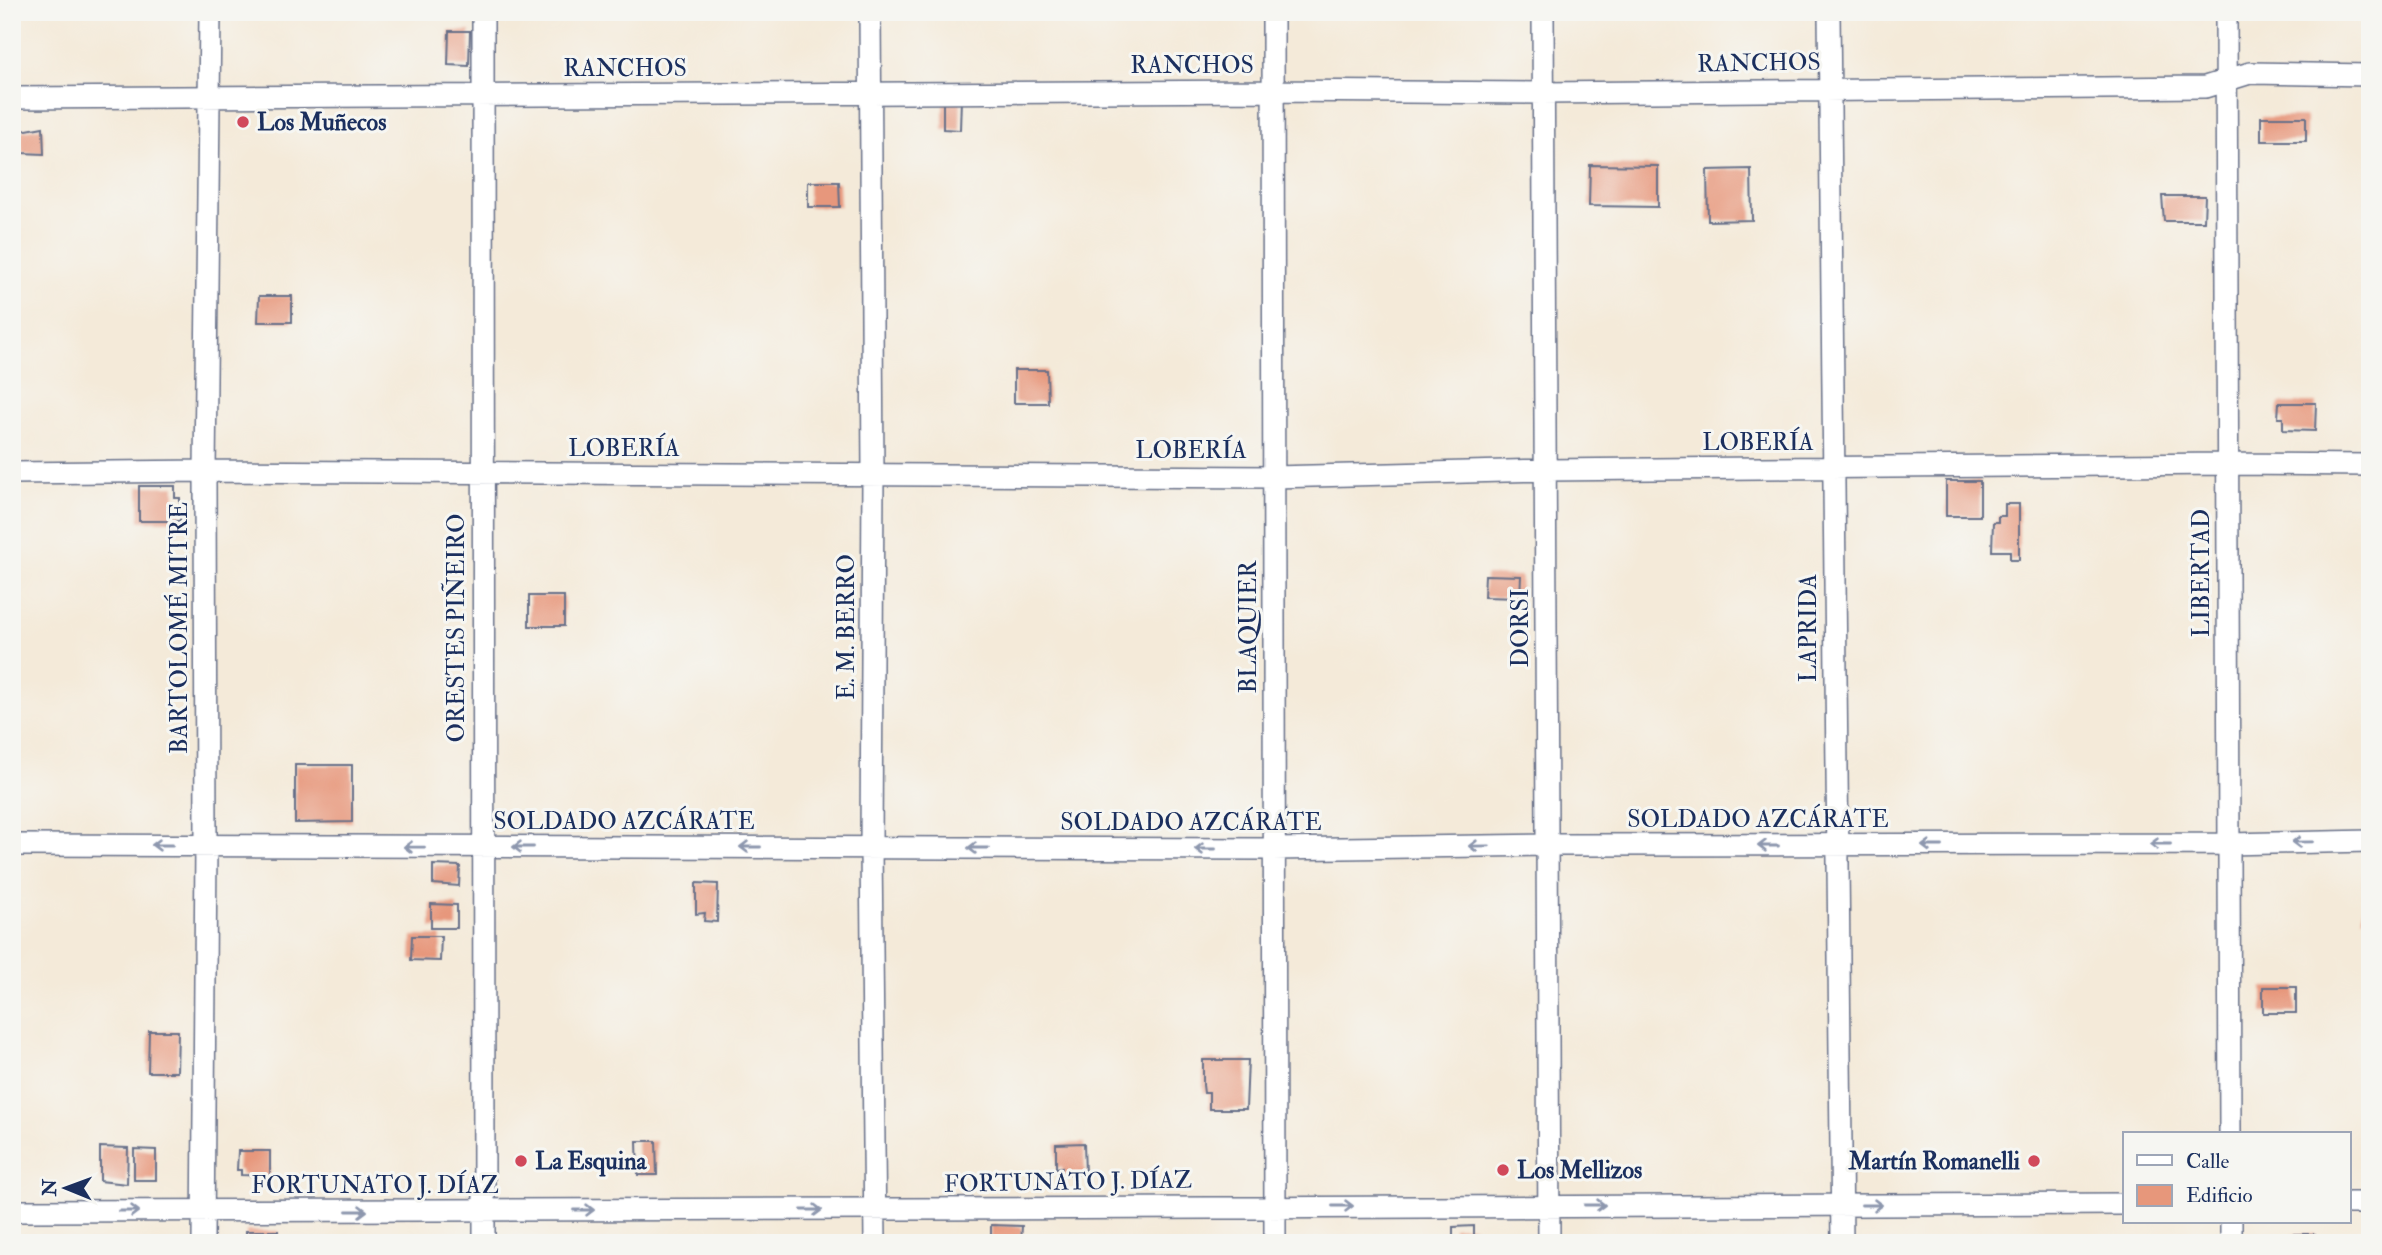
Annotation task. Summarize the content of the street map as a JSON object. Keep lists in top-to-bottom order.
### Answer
{
  "streets": {
    "street": [
      "RANCHOS",
      "LOBERÍA",
      "LIBERTAD",
      "E. M. BERRO",
      "BLAQUIER",
      "BARTOLOMÉ MITRE",
      "ORESTES PIÑEIRO",
      "DORSI",
      "LAPRIDA",
      "SOLDADO AZCÁRATE",
      "FORTUNATO J. DÍAZ"
    ]
  },
  "crossings": [
    ["RANCHOS", "LIBERTAD"],
    ["RANCHOS", "E. M. BERRO"],
    ["RANCHOS", "BLAQUIER"],
    ["RANCHOS", "BARTOLOMÉ MITRE"],
    ["RANCHOS", "ORESTES PIÑEIRO"],
    ["RANCHOS", "DORSI"],
    ["RANCHOS", "LAPRIDA"],
    ["LOBERÍA", "LIBERTAD"],
    ["LOBERÍA", "E. M. BERRO"],
    ["LOBERÍA", "BLAQUIER"],
    ["LOBERÍA", "BARTOLOMÉ MITRE"],
    ["LOBERÍA", "ORESTES PIÑEIRO"],
    ["LOBERÍA", "DORSI"],
    ["LOBERÍA", "LAPRIDA"],
    ["LIBERTAD", "SOLDADO AZCÁRATE"],
    ["E. M. BERRO", "SOLDADO AZCÁRATE"],
    ["E. M. BERRO", "FORTUNATO J. DÍAZ"],
    ["BLAQUIER", "SOLDADO AZCÁRATE"],
    ["BLAQUIER", "FORTUNATO J. DÍAZ"],
    ["BARTOLOMÉ MITRE", "SOLDADO AZCÁRATE"],
    ["BARTOLOMÉ MITRE", "FORTUNATO J. DÍAZ"],
    ["ORESTES PIÑEIRO", "SOLDADO AZCÁRATE"],
    ["ORESTES PIÑEIRO", "FORTUNATO J. DÍAZ"],
    ["DORSI", "SOLDADO AZCÁRATE"],
    ["DORSI", "FORTUNATO J. DÍAZ"],
    ["LAPRIDA", "SOLDADO AZCÁRATE"],
    ["LAPRIDA", "FORTUNATO J. DÍAZ"]
  ],
  "one_way": ["SOLDADO AZCÁRATE", "FORTUNATO J. DÍAZ"],
  "places": [
    "Los Muñecos",
    "La Esquina",
    "Martín Romanelli",
    "Los Mellizos"
  ],
  "legend": ["Calle", "Edificio"],
  "north": "left"
}
